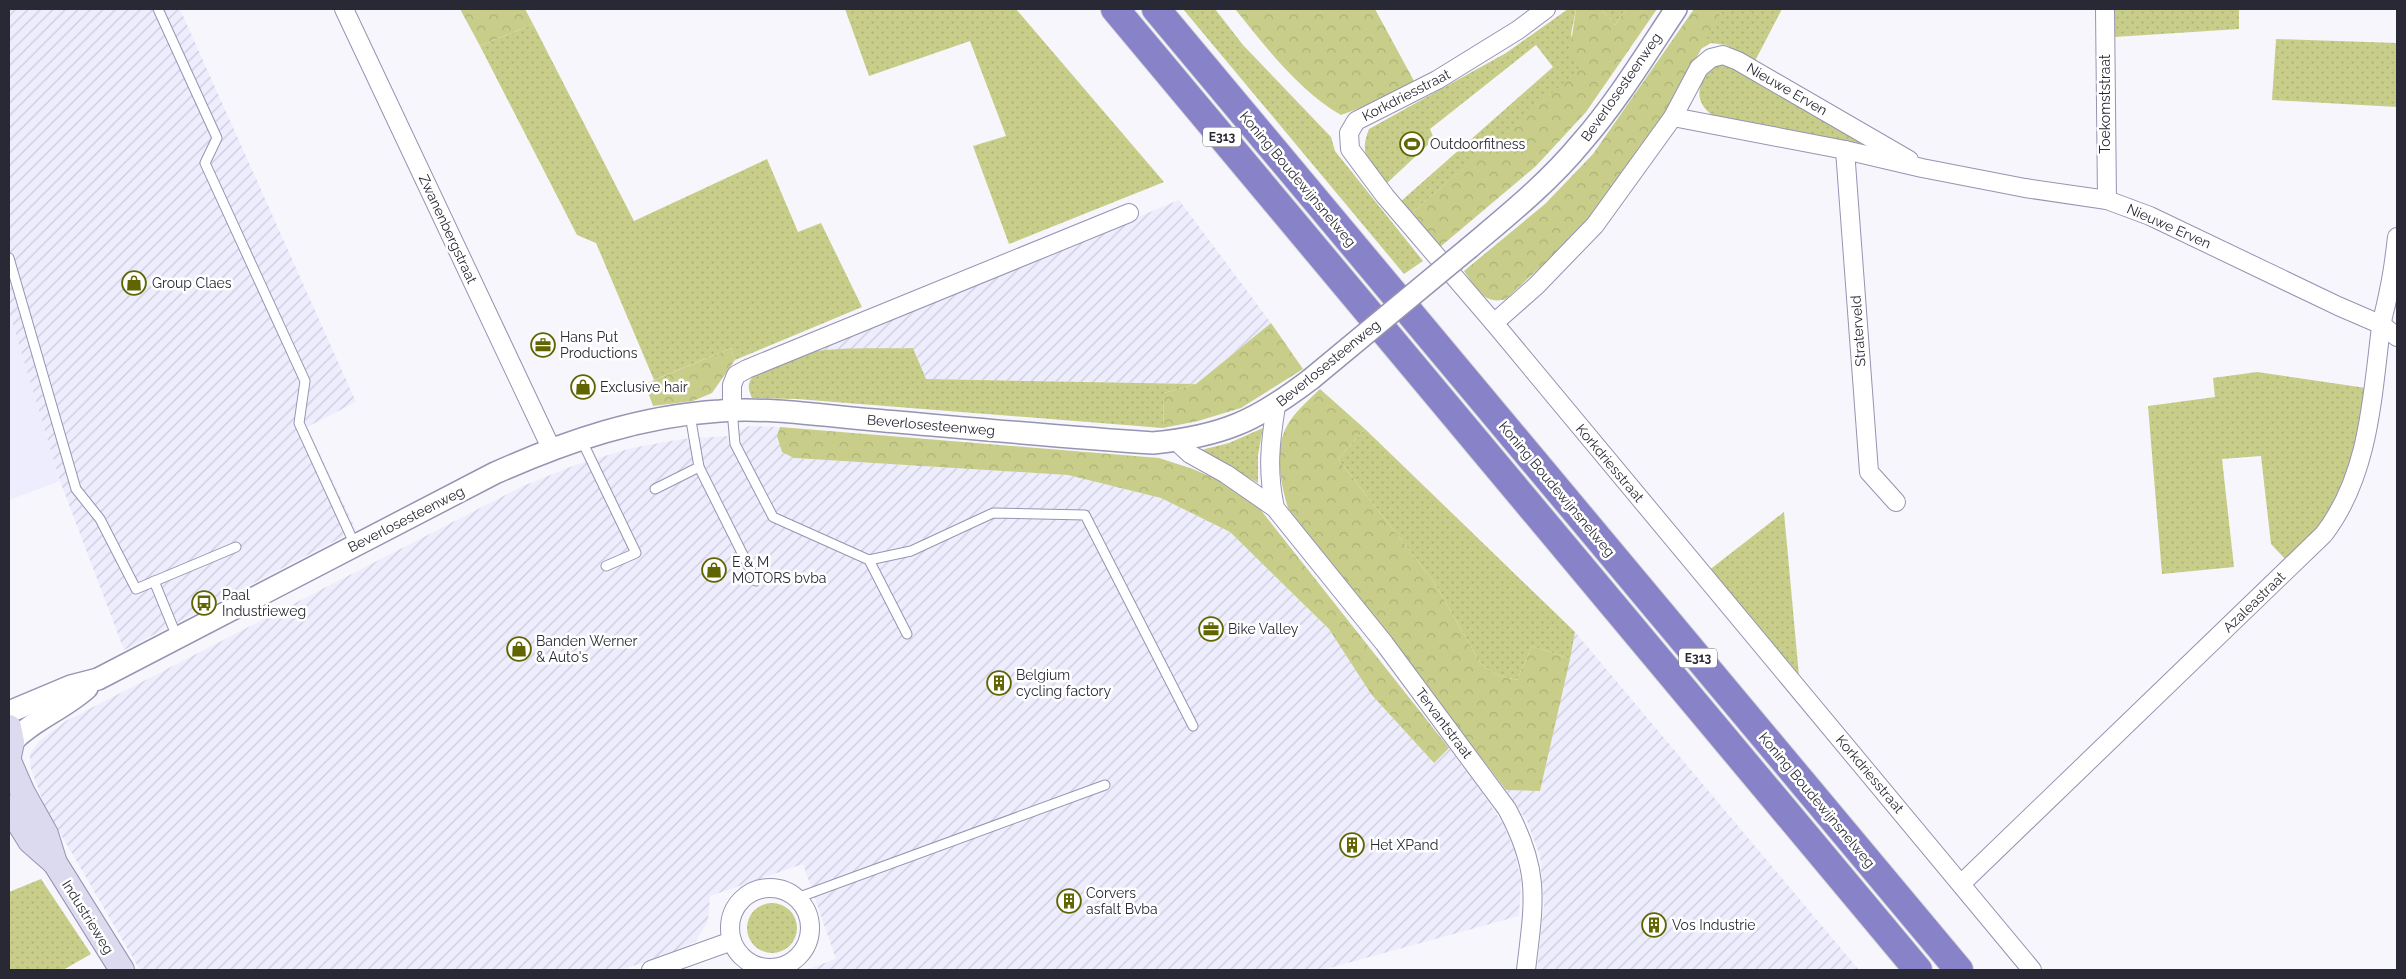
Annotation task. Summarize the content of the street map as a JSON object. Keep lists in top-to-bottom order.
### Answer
{
  "streets": {
    "highway": ["E313", "Koning Boudewijnsnelweg"],
    "main road": ["Industrieweg"],
    "street": [
      "Beverlosesteenweg",
      "Nieuwe Erven",
      "Korkdriesstraat",
      "Toekomststraat",
      "Zwanenbergstraat",
      "Straterveld",
      "Azaleastraat",
      "Tervantstraat"
    ]
  },
  "crossings": [
    ["Beverlosesteenweg", "Zwanenbergstraat"],
    ["Beverlosesteenweg", "Tervantstraat"],
    ["Beverlosesteenweg", "Industrieweg"],
    ["Nieuwe Erven", "Korkdriesstraat"],
    ["Nieuwe Erven", "Toekomststraat"],
    ["Nieuwe Erven", "Straterveld"],
    ["Nieuwe Erven", "Azaleastraat"],
    ["Korkdriesstraat", "Azaleastraat"]
  ],
  "places": {
    "sports": ["Outdoorfitness"],
    "shop": [
      "Group Claes",
      "Exclusive hair",
      "E & M MOTORS bvba",
      "Banden Werner & Auto's"
    ],
    "office": ["Hans Put Productions", "Bike Valley"],
    "bus stop": ["Paal Industrieweg"],
    "building": [
      "Belgium cycling factory",
      "Het XPand",
      "Corvers asfalt Bvba",
      "Vos Industrie"
    ]
  }
}
